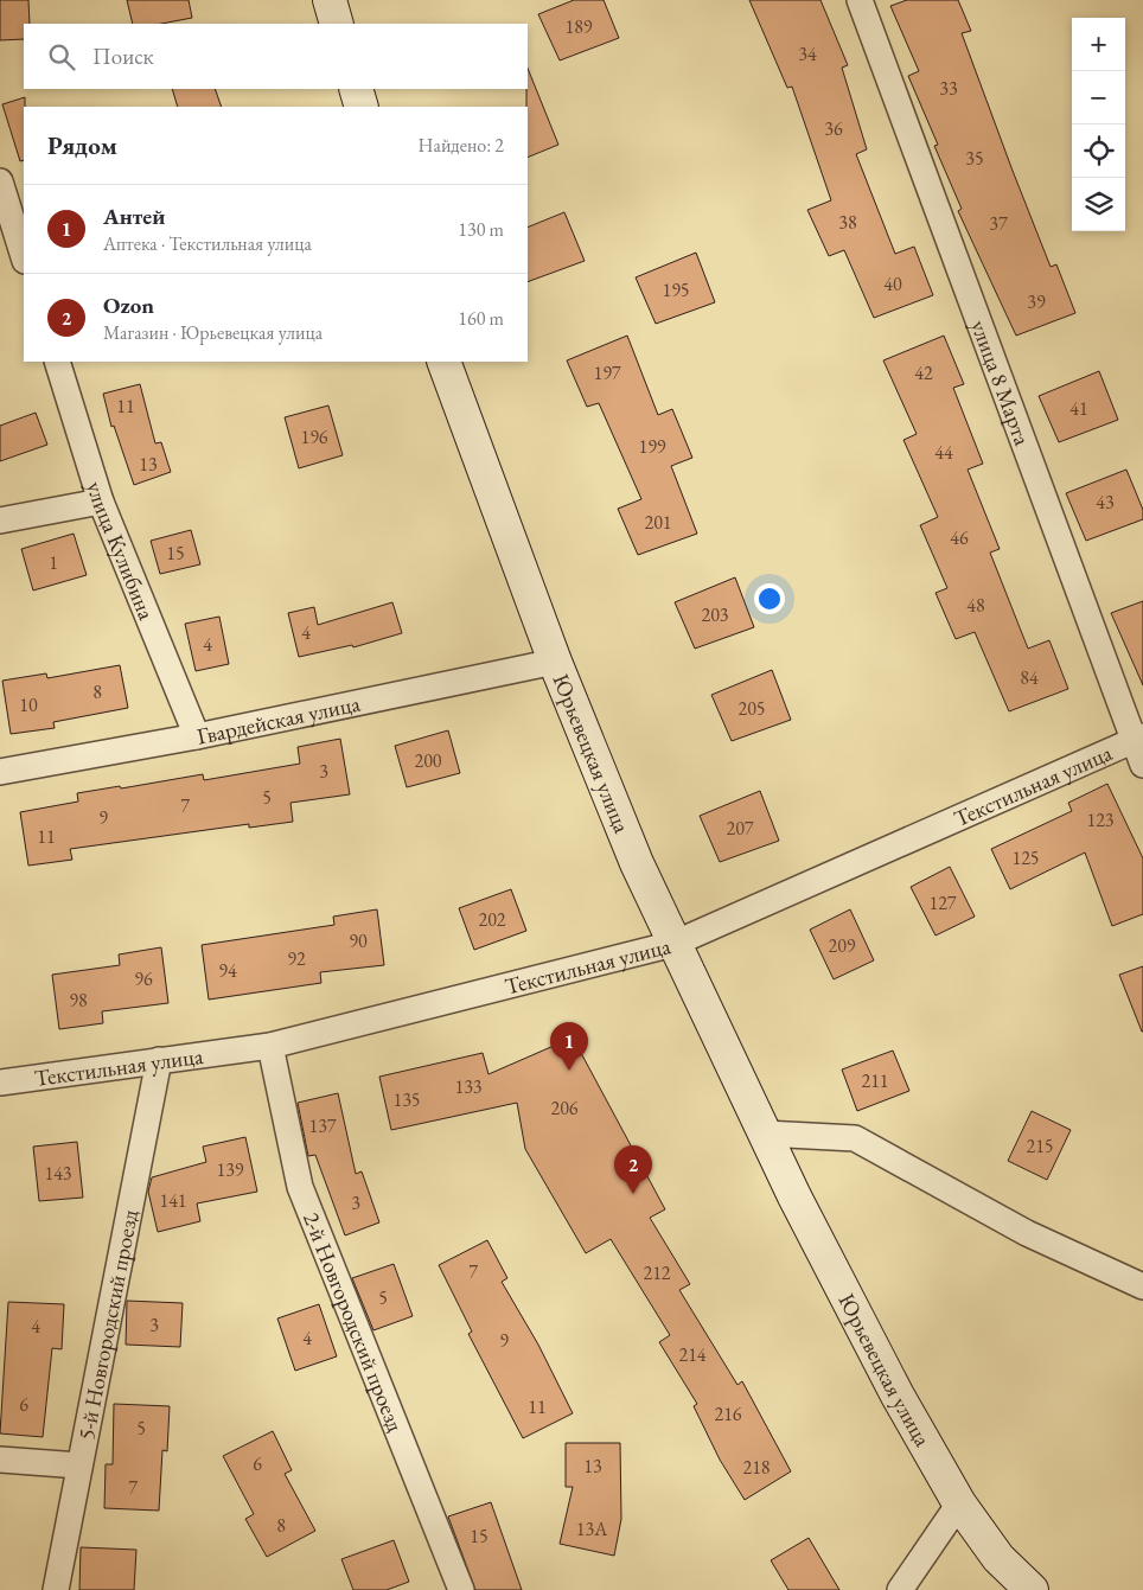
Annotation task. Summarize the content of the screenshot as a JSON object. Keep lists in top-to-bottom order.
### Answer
{
  "streets": {
    "main road": ["Юрьевецкая улица"],
    "street": [
      "улица 8 Марта",
      "улица Кулибина",
      "Гвардейская улица",
      "Текстильная улица",
      "2-й Новгородский проезд",
      "5-й Новгородский проезд"
    ]
  },
  "crossings": [
    ["улица 8 Марта", "Текстильная улица"],
    ["улица Кулибина", "Гвардейская улица"],
    ["Гвардейская улица", "Юрьевецкая улица"],
    ["Юрьевецкая улица", "Текстильная улица"],
    ["Текстильная улица", "2-й Новгородский проезд"],
    ["Текстильная улица", "5-й Новгородский проезд"]
  ],
  "house_numbers": [
    "189",
    "34",
    "33",
    "36",
    "35",
    "38",
    "37",
    "40",
    "195",
    "39",
    "197",
    "42",
    "11",
    "41",
    "196",
    "199",
    "44",
    "13",
    "43",
    "201",
    "46",
    "15",
    "1",
    "48",
    "203",
    "4",
    "4",
    "84",
    "8",
    "10",
    "205",
    "200",
    "3",
    "5",
    "7",
    "9",
    "123",
    "207",
    "11",
    "125",
    "127",
    "202",
    "90",
    "209",
    "92",
    "94",
    "96",
    "98",
    "211",
    "133",
    "135",
    "206",
    "137",
    "215",
    "139",
    "143",
    "141",
    "3",
    "7",
    "212",
    "5",
    "3",
    "4",
    "4",
    "9",
    "214",
    "6",
    "11",
    "216",
    "5",
    "6",
    "13",
    "218",
    "7",
    "8",
    "13А",
    "15"
  ],
  "page": {
    "map_buttons": ["+", "−"],
    "search": "Поиск",
    "heading": ["Рядом", "Найдено: 2"],
    "list": [
      {
        "mark": "1",
        "name": "Антей",
        "note": "Аптека · Текстильная улица",
        "value": "130 m"
      },
      {
        "mark": "2",
        "name": "Ozon",
        "note": "Магазин · Юрьевецкая улица",
        "value": "160 m"
      }
    ],
    "pins": ["1", "2"]
  }
}
